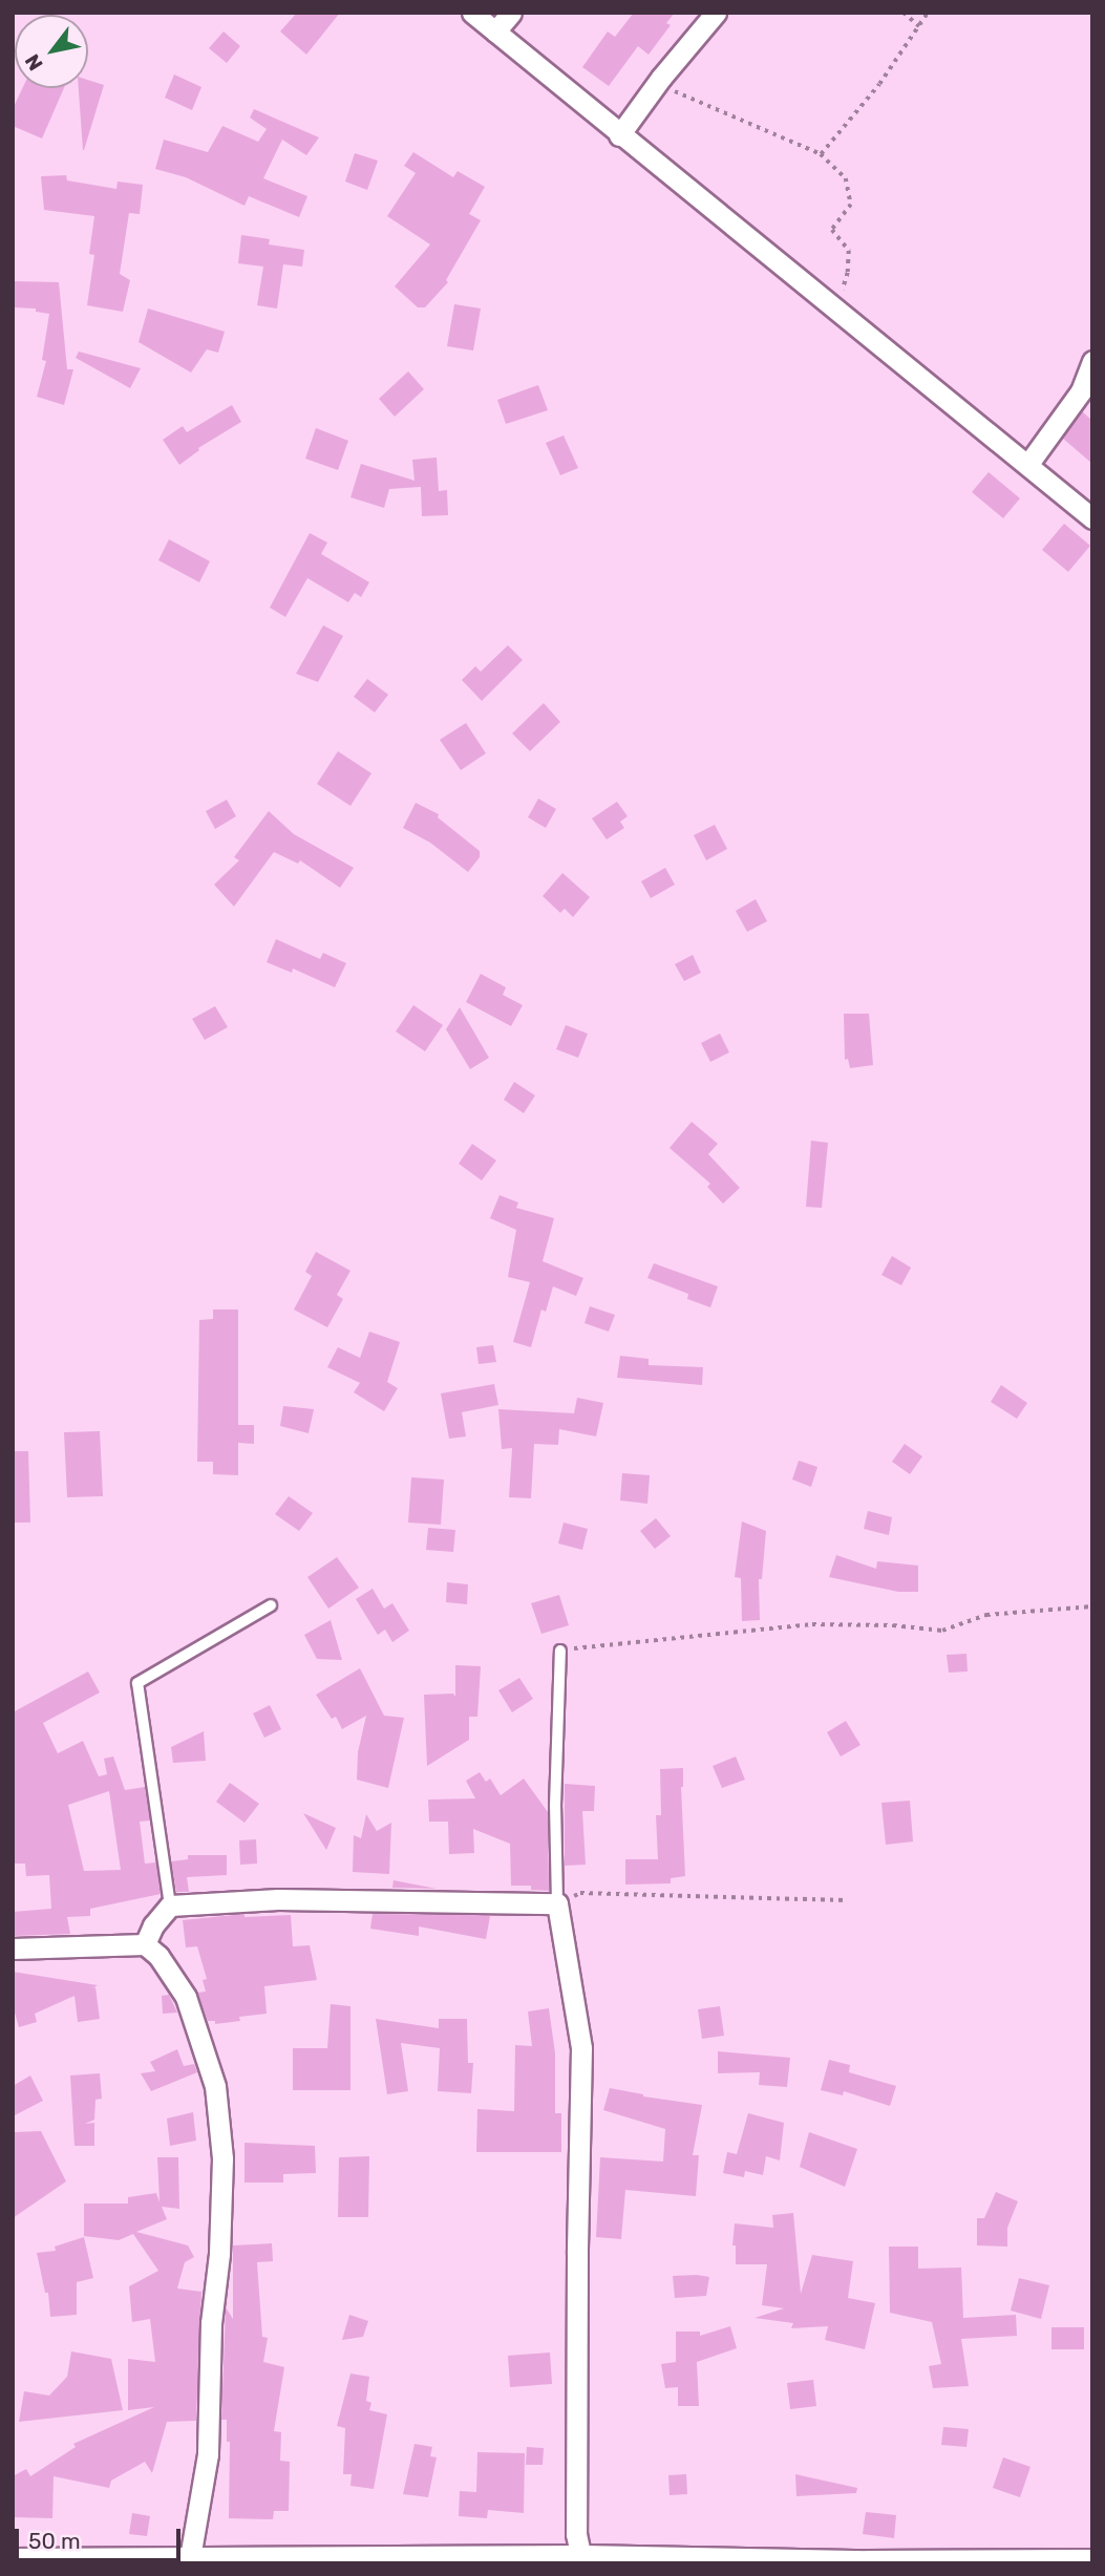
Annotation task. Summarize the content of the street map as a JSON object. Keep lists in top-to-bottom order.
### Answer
{
  "scale_bar": "50 m",
  "north": "bottom left"
}
